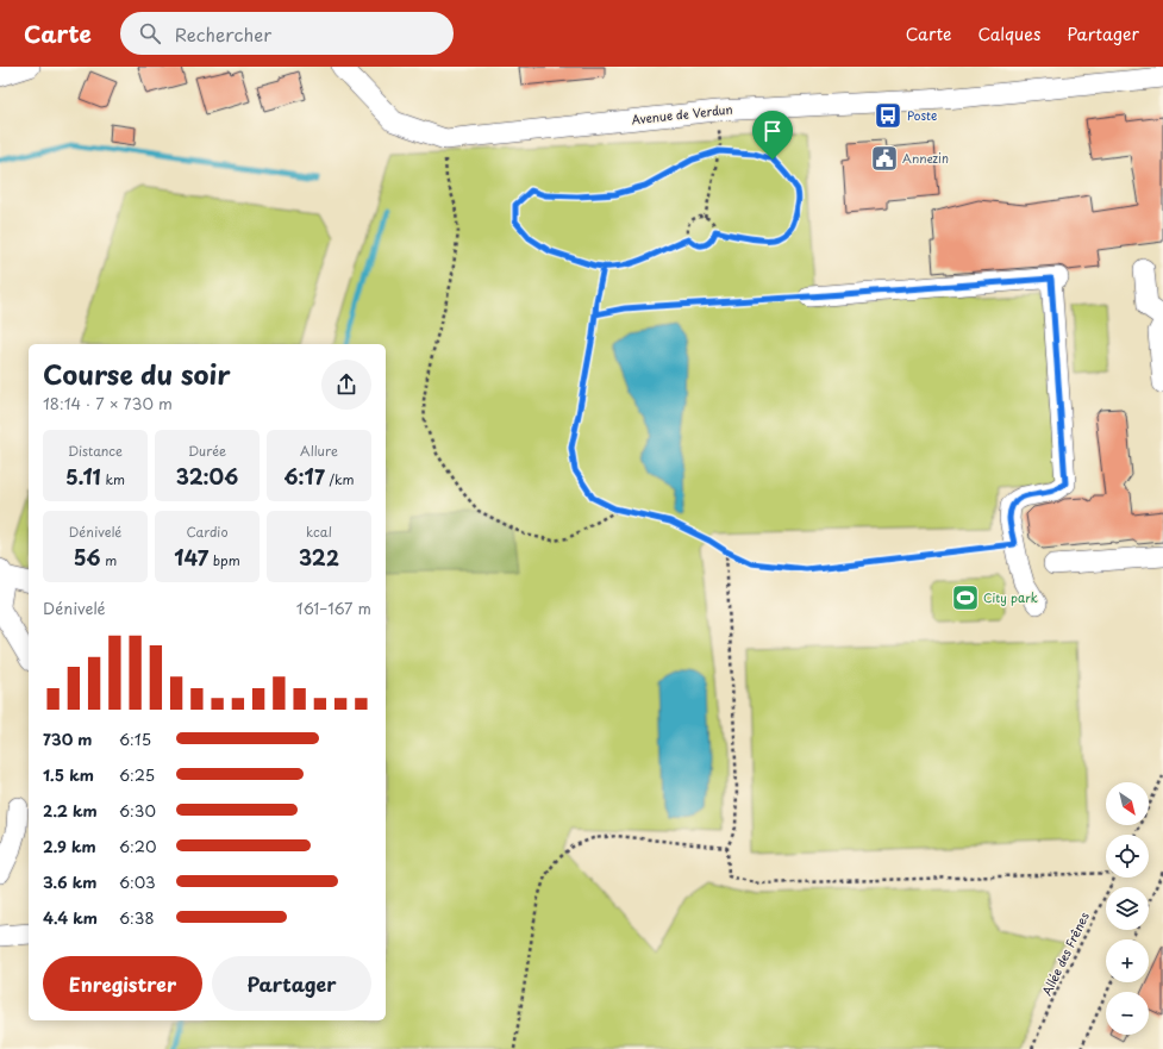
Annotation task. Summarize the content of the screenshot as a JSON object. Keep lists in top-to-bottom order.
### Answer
{
  "streets": {
    "street": ["Avenue de Verdun"],
    "path": ["Allée des Frênes"]
  },
  "places": {
    "bus stop": ["Poste"],
    "public building": ["Annezin"],
    "sports": ["City park"]
  },
  "north": "bottom right",
  "page": {
    "header": "Carte",
    "search": "Rechercher",
    "nav": ["Carte", "Calques", "Partager"],
    "heading": ["Course du soir", "18:14 · 7 × 730 m"],
    "stats": [
      ["Distance", "5.11 km"],
      ["Durée", "32:06"],
      ["Allure", "6:17 /km"],
      ["Dénivelé", "56 m"],
      ["Cardio", "147 bpm"],
      ["kcal", "322"]
    ],
    "chart": ["Dénivelé", "161–167 m"],
    "list": [
      {
        "name": "730 m",
        "note": "6:15"
      },
      {
        "name": "1.5 km",
        "note": "6:25"
      },
      {
        "name": "2.2 km",
        "note": "6:30"
      },
      {
        "name": "2.9 km",
        "note": "6:20"
      },
      {
        "name": "3.6 km",
        "note": "6:03"
      },
      {
        "name": "4.4 km",
        "note": "6:38"
      }
    ],
    "map_buttons": ["+", "−"],
    "buttons": ["Enregistrer", "Partager"]
  }
}
